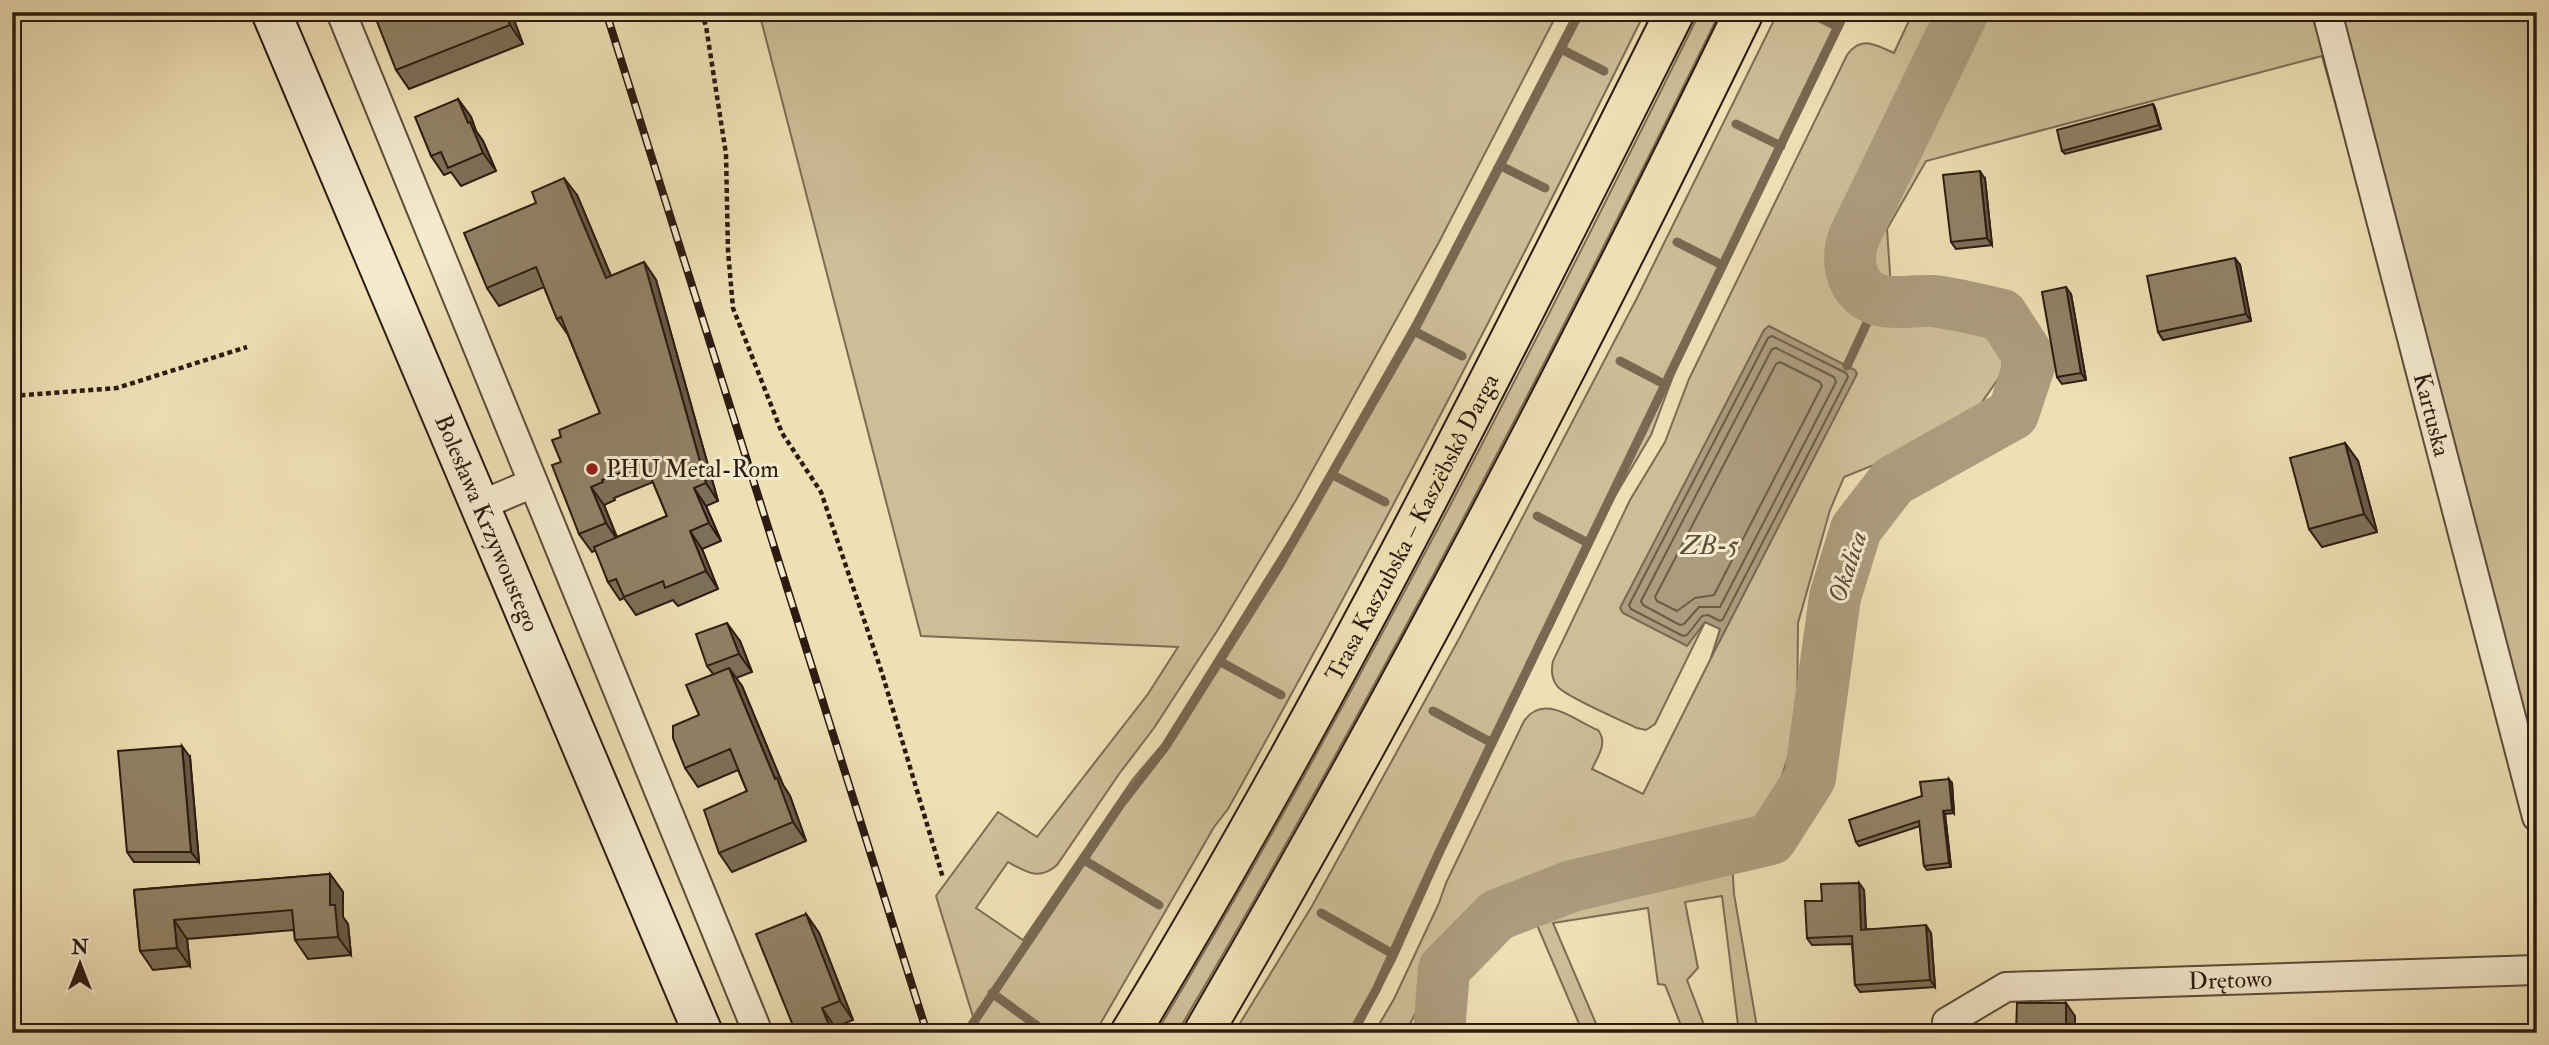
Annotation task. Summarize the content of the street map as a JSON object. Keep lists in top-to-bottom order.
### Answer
{
  "streets": {
    "highway": ["Trasa Kaszubska – Kaszëbskô Darga"],
    "main road": ["Bolesława Krzywoustego"],
    "street": ["Kartuska", "Drętowo"]
  },
  "water": ["ZB-5", "Okalica"],
  "places": ["PHU Metal-Rom"],
  "north": "top"
}
